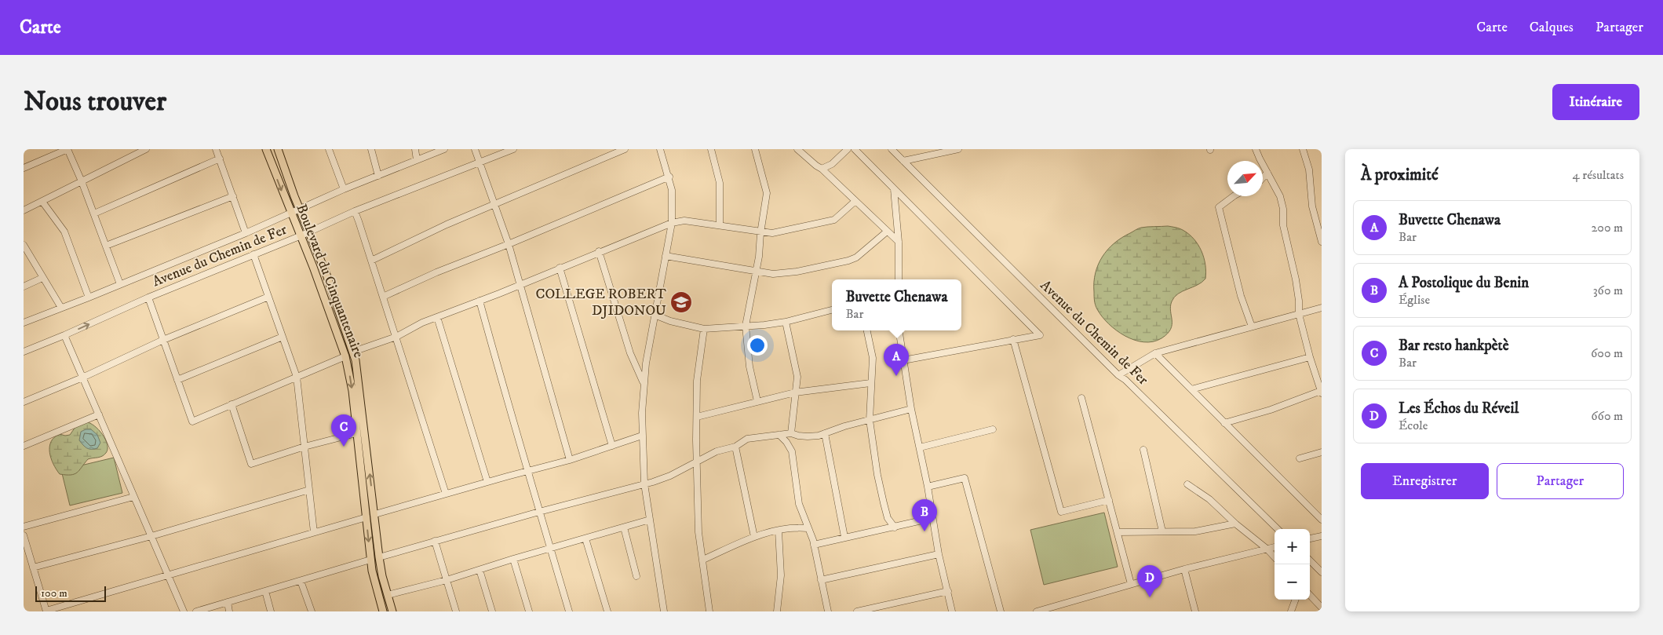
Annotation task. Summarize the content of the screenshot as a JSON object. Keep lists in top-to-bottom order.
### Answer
{
  "streets": {
    "main road": ["Boulevard du Cinquantenaire"],
    "street": ["Avenue du Chemin de Fer"]
  },
  "crossings": [
    ["Avenue du Chemin de Fer", "Boulevard du Cinquantenaire"]
  ],
  "places": {
    "school or university": ["COLLEGE ROBERT DJIDONOU"]
  },
  "scale_bar": "100 m",
  "north": "top right",
  "page": {
    "header": "Carte",
    "nav": ["Carte", "Calques", "Partager"],
    "buttons": [
      "Itinéraire",
      ["Enregistrer", "Partager"]
    ],
    "title": "Nous trouver",
    "heading": ["À proximité", "4 résultats"],
    "list": [
      {
        "mark": "A",
        "name": "Buvette Chenawa",
        "note": "Bar",
        "value": "200 m"
      },
      {
        "mark": "B",
        "name": "A Postolique du Benin",
        "note": "Église",
        "value": "360 m"
      },
      {
        "mark": "C",
        "name": "Bar resto hankpètè",
        "note": "Bar",
        "value": "600 m"
      },
      {
        "mark": "D",
        "name": "Les Échos du Réveil",
        "note": "École",
        "value": "660 m"
      }
    ],
    "popup": ["Buvette Chenawa", "Bar"],
    "pins": [
      "A",
      "C",
      "B",
      "D"
    ],
    "map_buttons": ["+", "−"],
    "scale": "100 m"
  }
}
